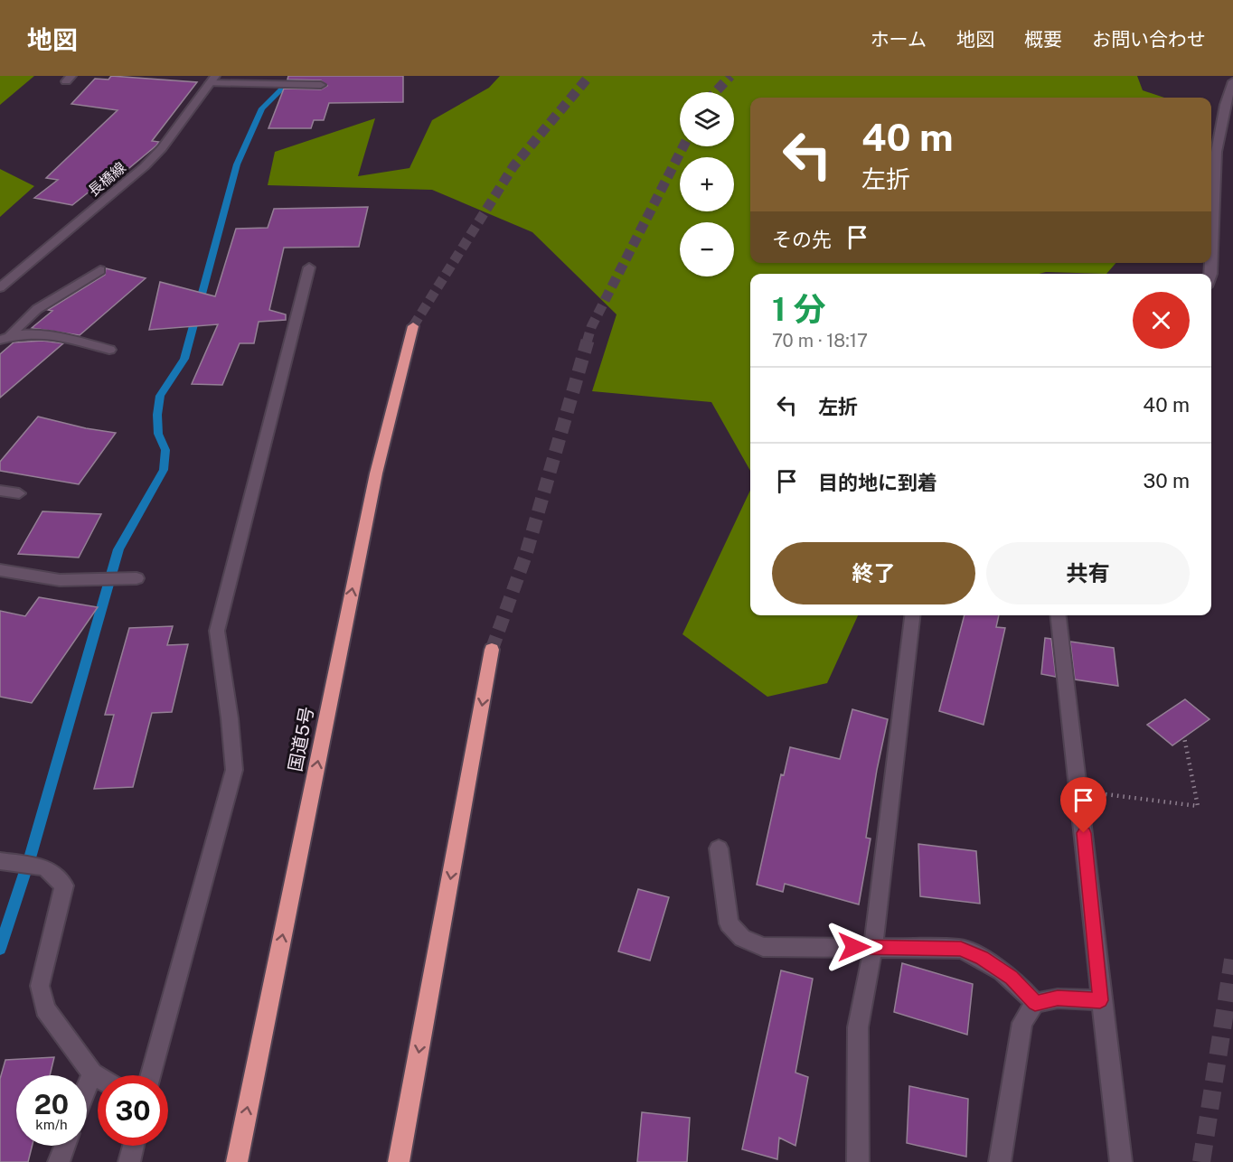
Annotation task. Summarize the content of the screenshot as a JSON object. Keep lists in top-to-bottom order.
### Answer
{
  "streets": {
    "highway": ["国道5号"],
    "street": ["長橋線"]
  },
  "one_way": ["国道5号"],
  "page": {
    "header": "地図",
    "nav": [
      "ホーム",
      "地図",
      "概要",
      "お問い合わせ"
    ],
    "map_buttons": ["+", "−"],
    "turn": ["40 m", "左折"],
    "then": "その先",
    "heading": ["1 分", "70 m · 18:17"],
    "list": [
      {
        "name": "左折",
        "value": "40 m"
      },
      {
        "name": "目的地に到着",
        "value": "30 m"
      }
    ],
    "buttons": ["終了", "共有"],
    "speed": "20 km/h",
    "limit": "30"
  }
}
